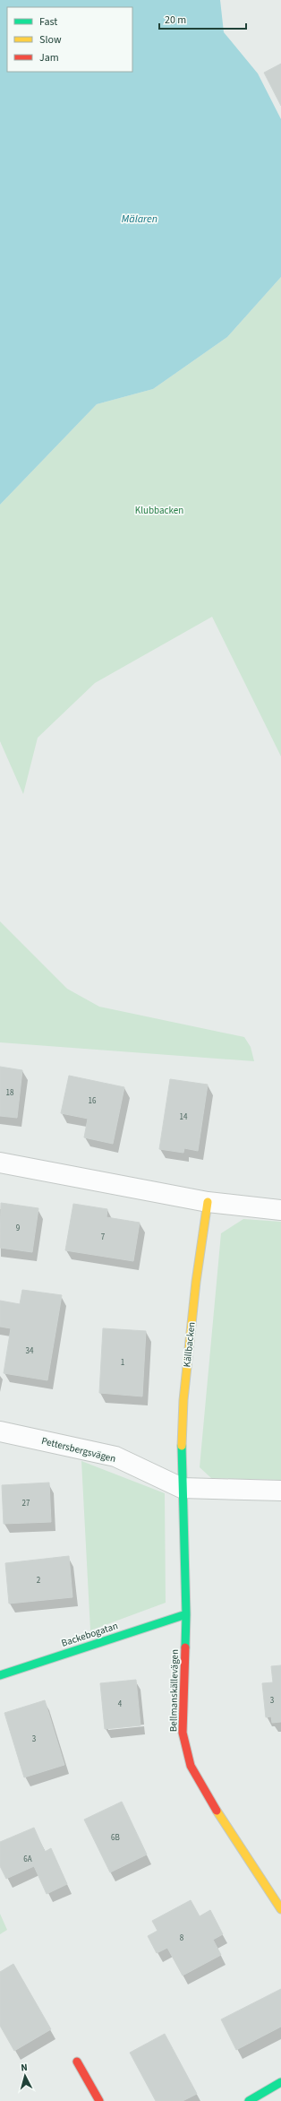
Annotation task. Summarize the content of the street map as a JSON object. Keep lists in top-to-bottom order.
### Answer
{
  "streets": {
    "street": [
      "Källbacken",
      "Pettersbergsvägen",
      "Backebogatan",
      "Bellmanskällevägen"
    ]
  },
  "crossings": [
    ["Källbacken", "Pettersbergsvägen"],
    ["Källbacken", "Bellmanskällevägen"],
    ["Pettersbergsvägen", "Bellmanskällevägen"],
    ["Backebogatan", "Bellmanskällevägen"]
  ],
  "water": ["Mälaren"],
  "parks": ["Klubbacken"],
  "house_numbers": [
    "18",
    "16",
    "14",
    "9",
    "7",
    "34",
    "1",
    "27",
    "2",
    "3",
    "4",
    "3",
    "6B",
    "6A",
    "8"
  ],
  "legend": ["Fast", "Slow", "Jam"],
  "scale_bar": "20 m",
  "north": "top"
}
